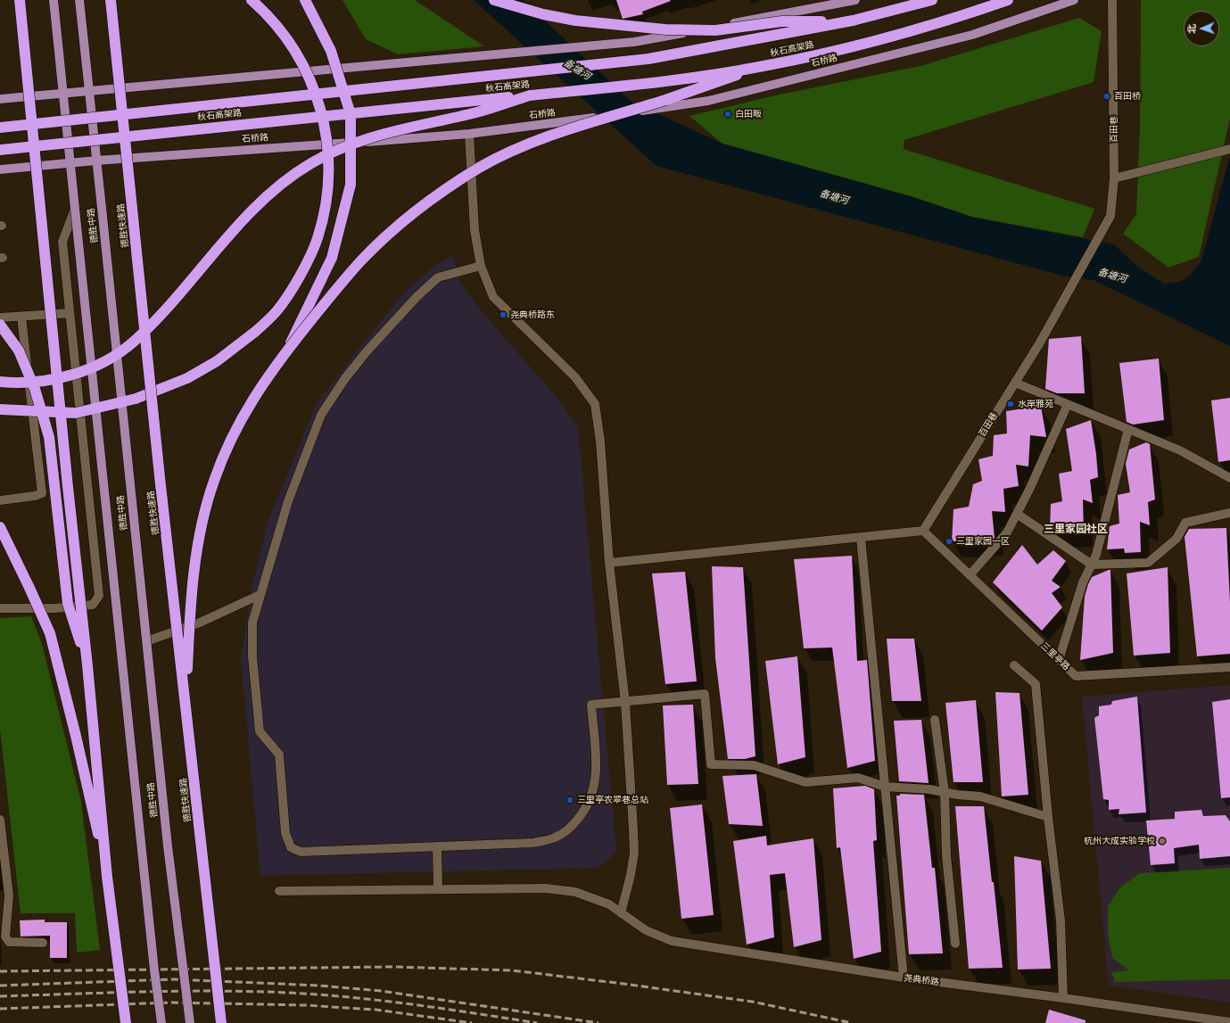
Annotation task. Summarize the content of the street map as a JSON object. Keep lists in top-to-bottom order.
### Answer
{
  "streets": {
    "highway": ["秋石高架路", "德胜快速路"],
    "main road": ["石桥路", "德胜中路"],
    "street": ["百田巷", "三里亭路", "尧典桥路"]
  },
  "crossings": [
    ["石桥路", "德胜中路"],
    ["百田巷", "三里亭路"]
  ],
  "districts": ["三里家园社区"],
  "water": ["备塘河"],
  "places": [
    "百田桥",
    "白田畈",
    "尧典桥路东",
    "水岸雅苑",
    "三里家园一区",
    "三里亭农翠巷总站",
    "杭州大成实验学校"
  ],
  "north": "left"
}
